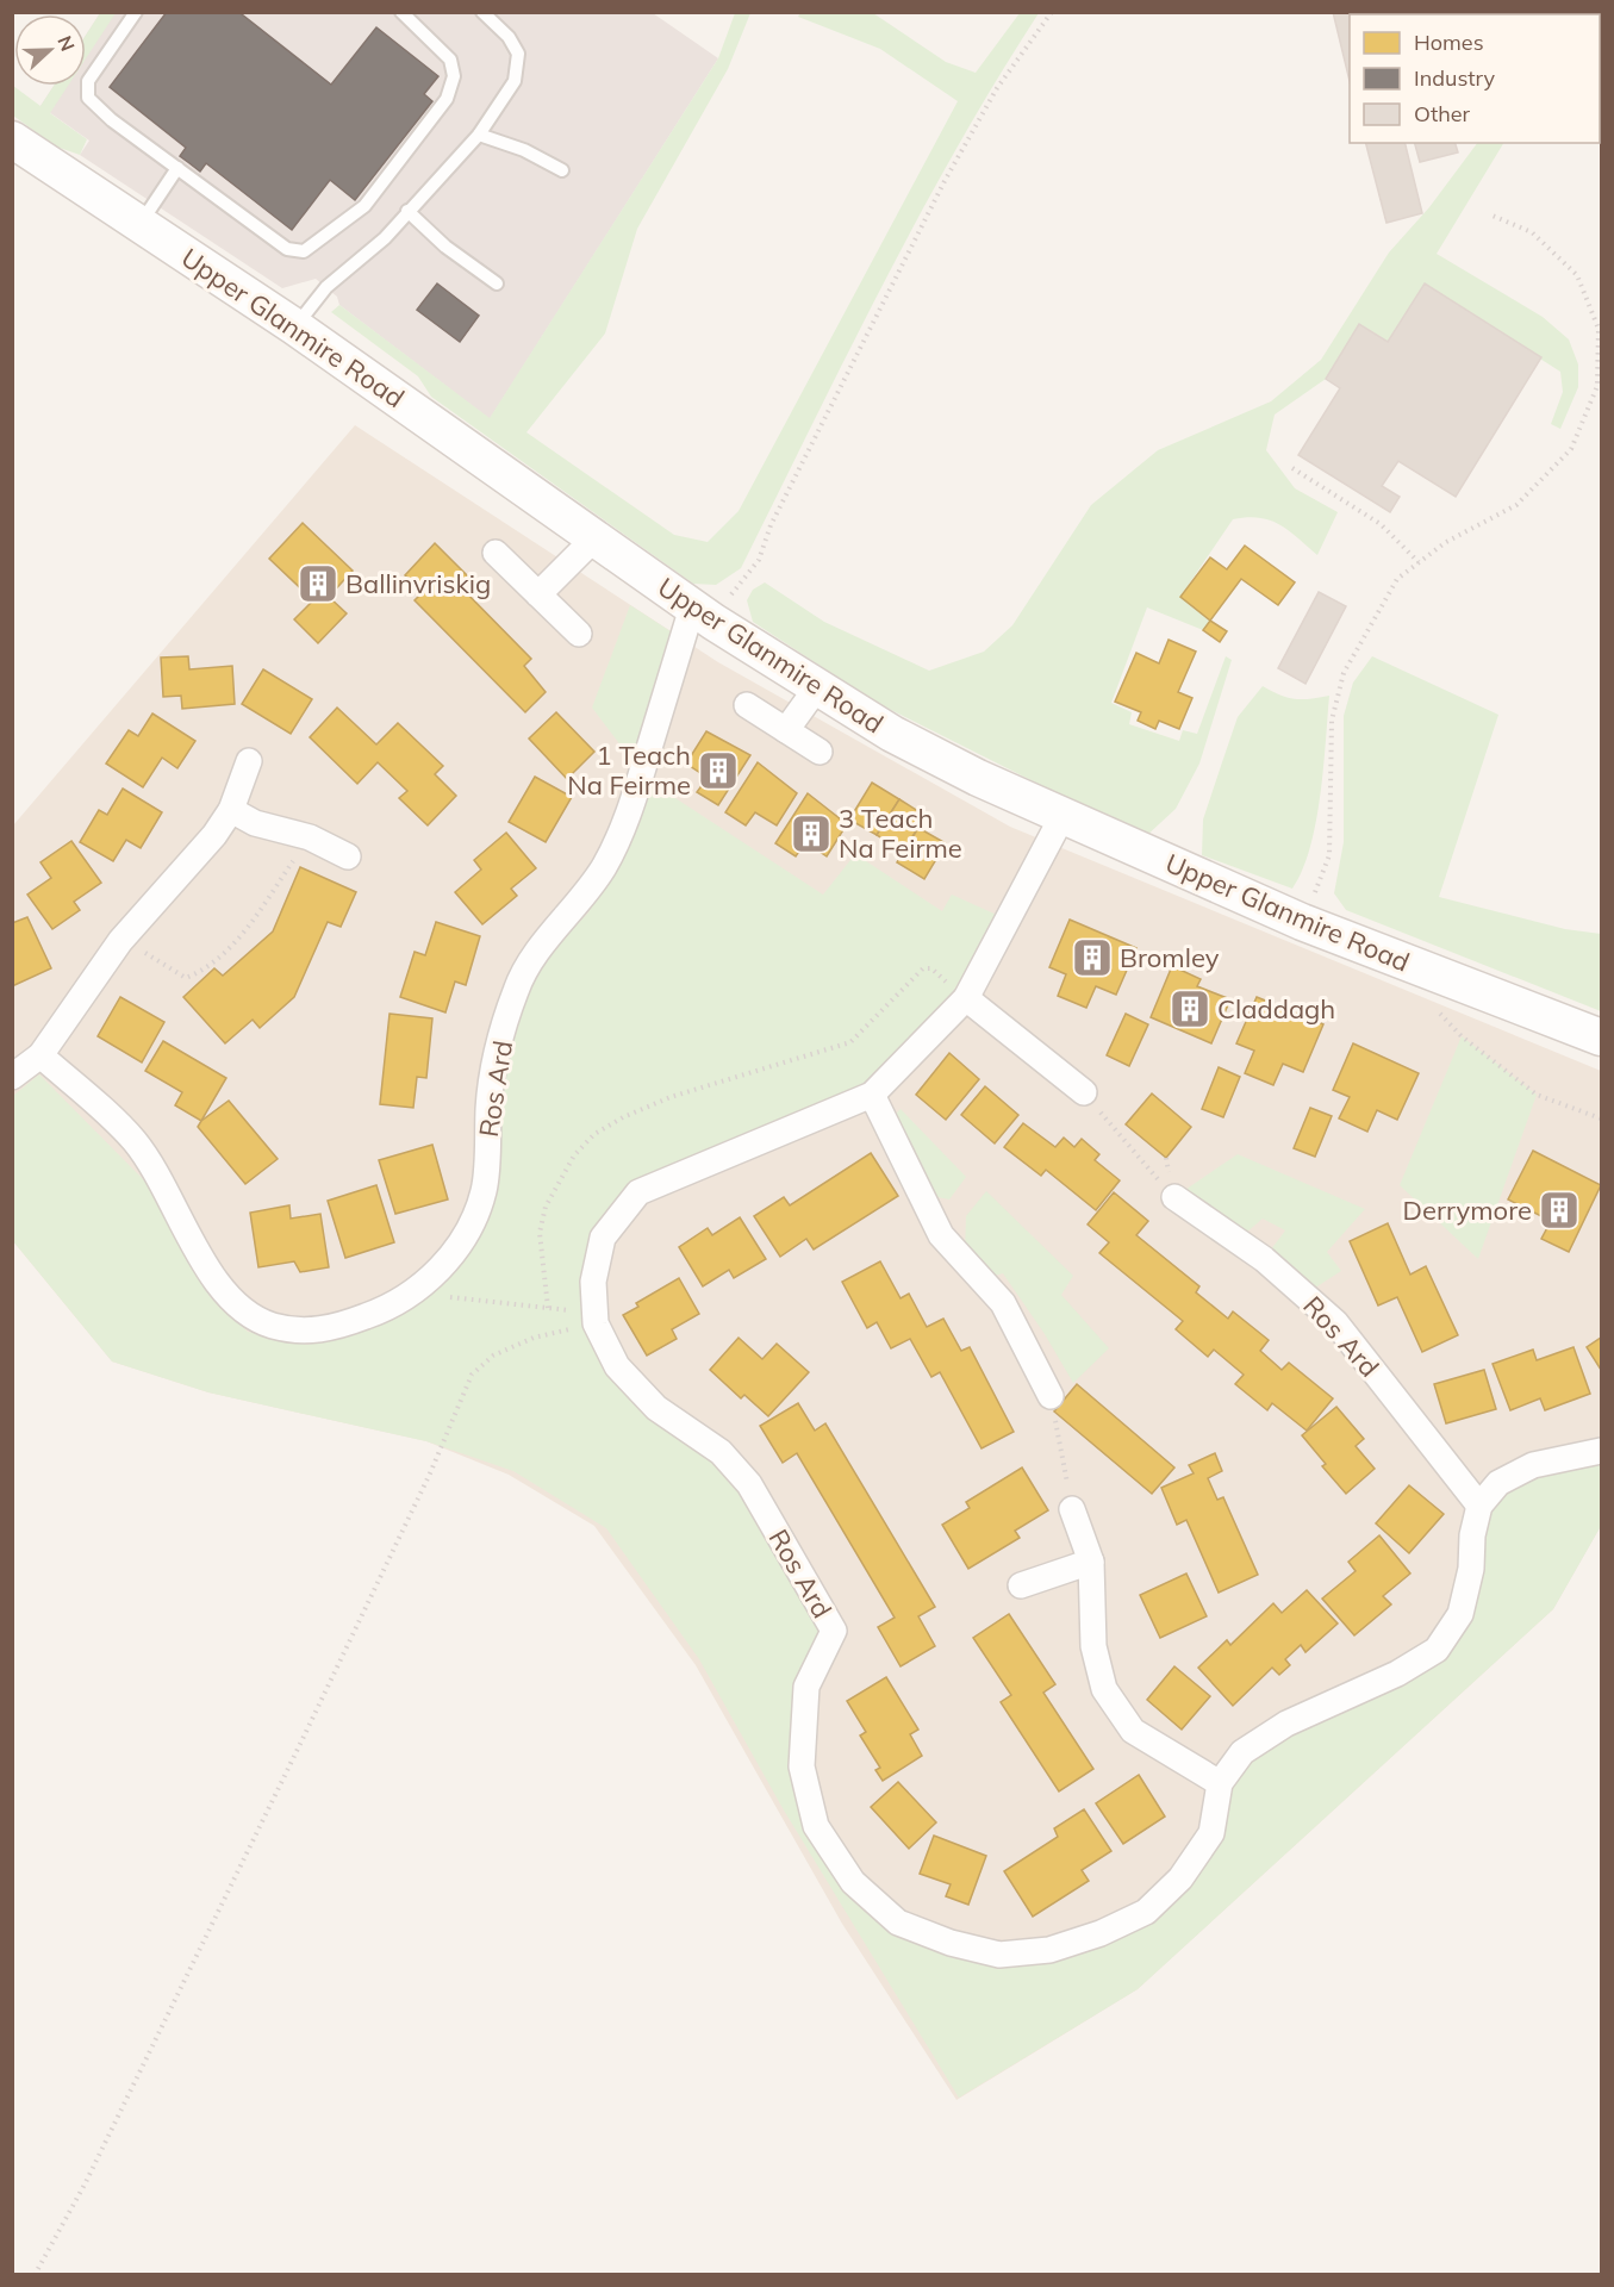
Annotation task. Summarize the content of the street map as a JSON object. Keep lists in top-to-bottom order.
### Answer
{
  "streets": {
    "main road": ["Upper Glanmire Road"],
    "street": ["Ros Ard"]
  },
  "crossings": [
    ["Upper Glanmire Road", "Ros Ard"]
  ],
  "places": {
    "building": [
      "Ballinvriskig",
      "1 Teach Na Feirme",
      "3 Teach Na Feirme",
      "Bromley",
      "Claddagh",
      "Derrymore"
    ]
  },
  "legend": ["Homes", "Industry", "Other"],
  "north": "right"
}
